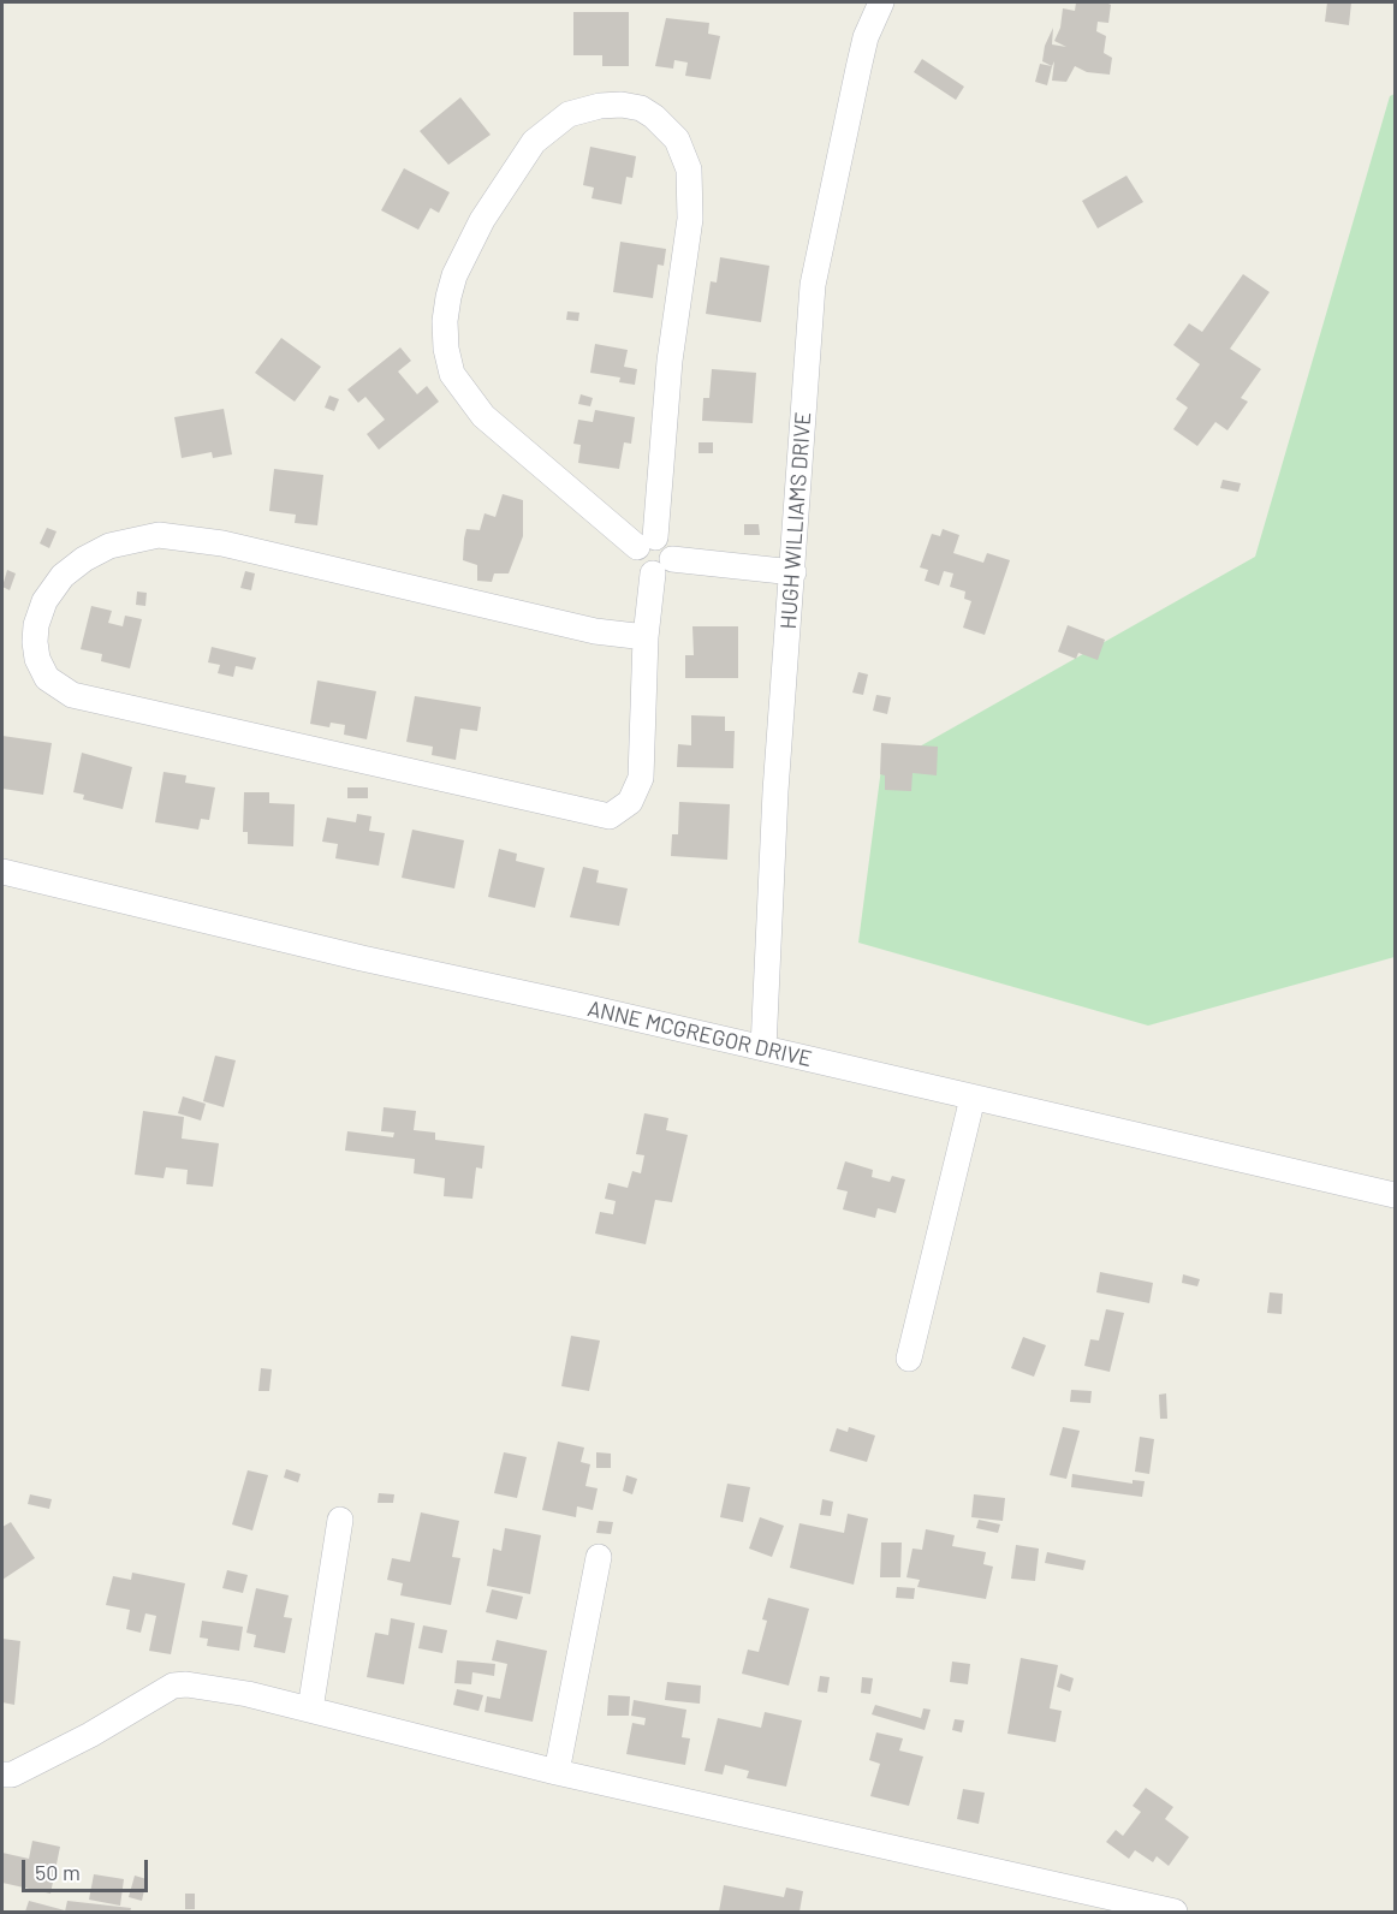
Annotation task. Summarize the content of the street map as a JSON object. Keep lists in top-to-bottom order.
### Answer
{
  "streets": {
    "street": ["HUGH WILLIAMS DRIVE", "ANNE MCGREGOR DRIVE"]
  },
  "crossings": [
    ["HUGH WILLIAMS DRIVE", "ANNE MCGREGOR DRIVE"]
  ],
  "scale_bar": "50 m"
}
